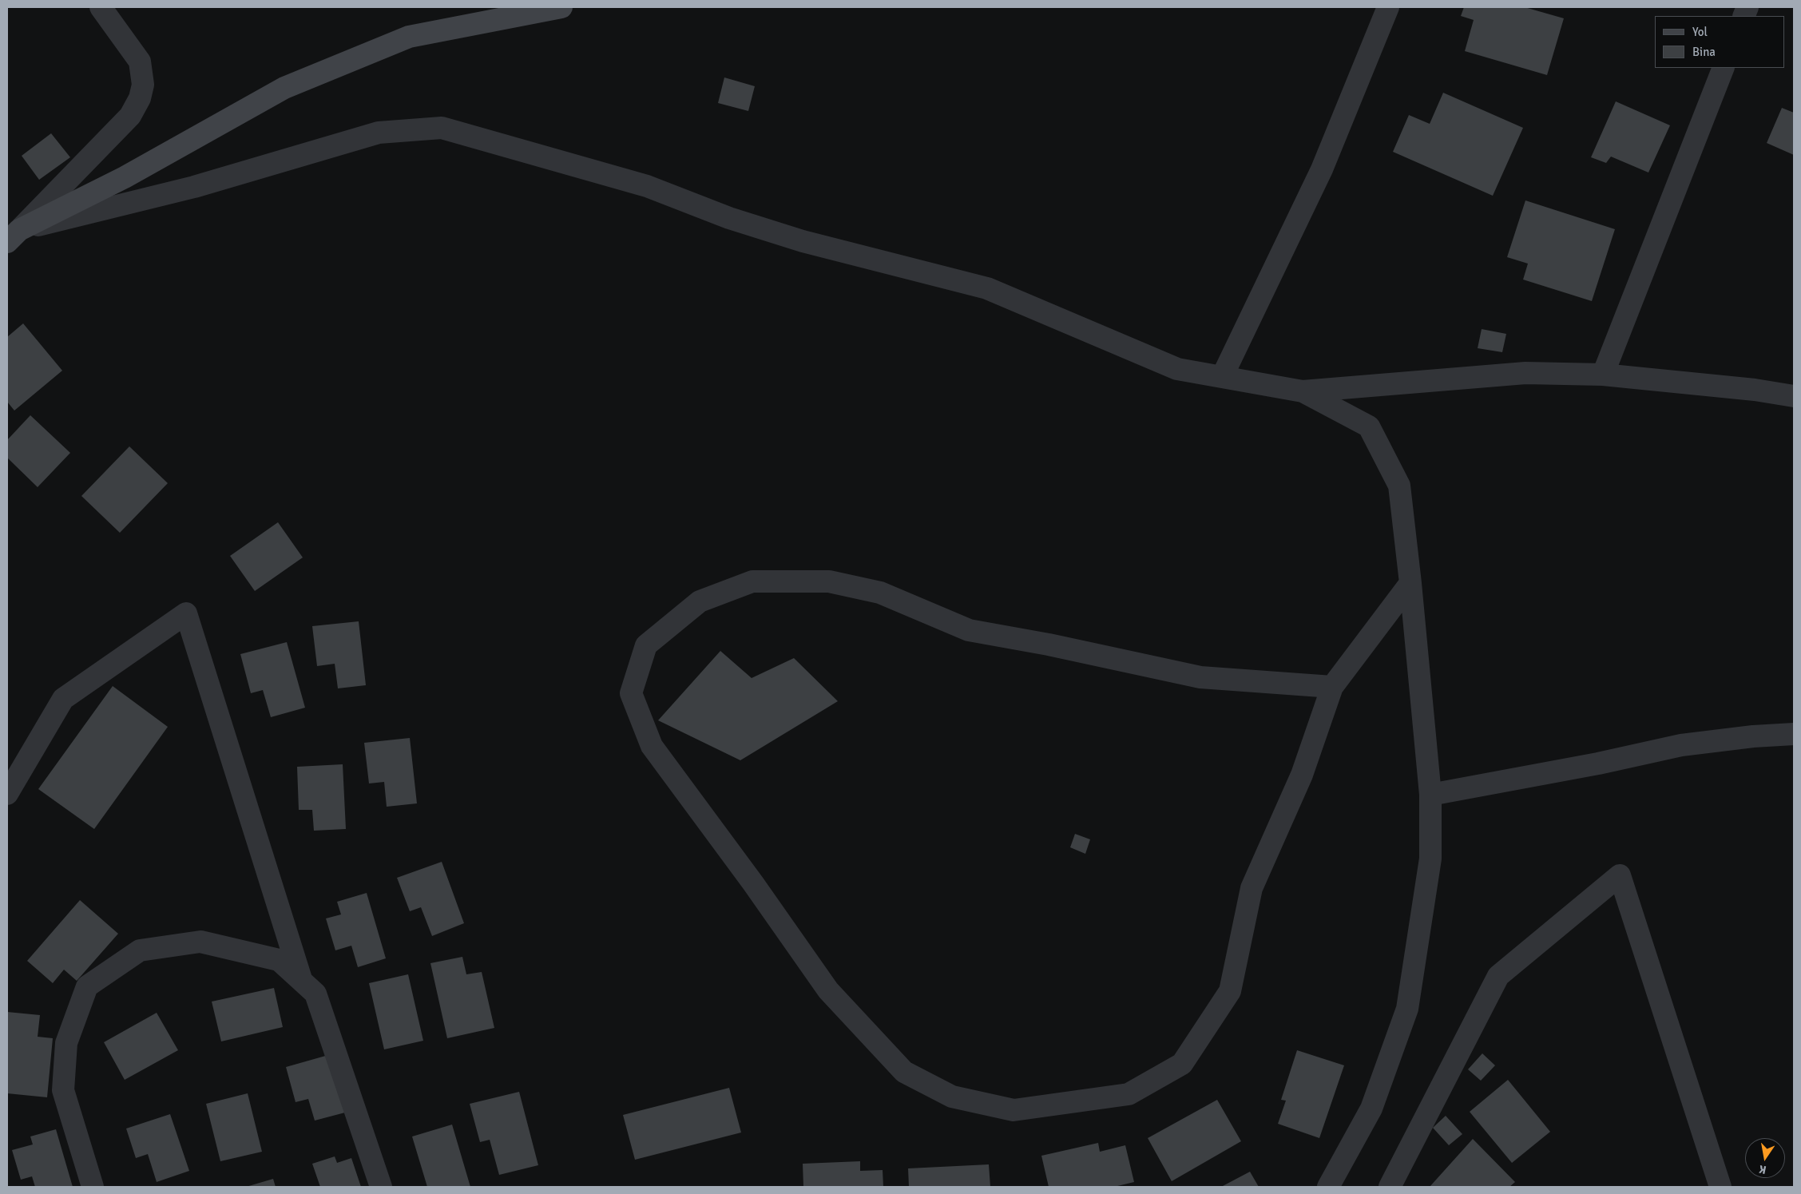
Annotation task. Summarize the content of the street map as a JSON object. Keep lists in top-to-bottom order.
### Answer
{
  "legend": ["Yol", "Bina"],
  "north": "bottom"
}
